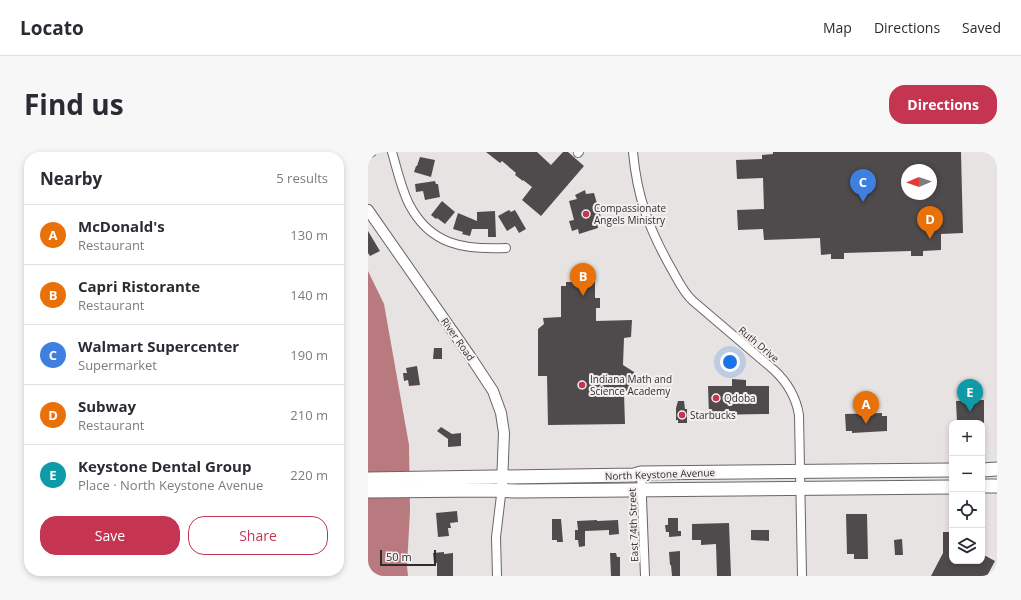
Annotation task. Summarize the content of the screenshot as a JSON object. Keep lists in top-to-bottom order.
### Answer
{
  "streets": {
    "main road": ["North Keystone Avenue"],
    "street": ["River Road", "Ruth Drive", "East 74th Street"]
  },
  "crossings": [
    ["River Road", "North Keystone Avenue"],
    ["Ruth Drive", "North Keystone Avenue"],
    ["North Keystone Avenue", "East 74th Street"]
  ],
  "places": [
    "Compassionate Angels Ministry",
    "Indiana Math and Science Academy",
    "Qdoba",
    "Starbucks"
  ],
  "scale_bar": "50 m",
  "north": "left",
  "page": {
    "header": "Locato",
    "nav": ["Map", "Directions", "Saved"],
    "title": "Find us",
    "buttons": [
      "Directions",
      ["Save", "Share"]
    ],
    "heading": ["Nearby", "5 results"],
    "pins": [
      "C",
      "D",
      "B",
      "E",
      "A"
    ],
    "list": [
      {
        "mark": "A",
        "name": "McDonald's",
        "note": "Restaurant",
        "value": "130 m"
      },
      {
        "mark": "B",
        "name": "Capri Ristorante",
        "note": "Restaurant",
        "value": "140 m"
      },
      {
        "mark": "C",
        "name": "Walmart Supercenter",
        "note": "Supermarket",
        "value": "190 m"
      },
      {
        "mark": "D",
        "name": "Subway",
        "note": "Restaurant",
        "value": "210 m"
      },
      {
        "mark": "E",
        "name": "Keystone Dental Group",
        "note": "Place · North Keystone Avenue",
        "value": "220 m"
      }
    ],
    "map_buttons": ["+", "−"],
    "scale": "50 m"
  }
}
